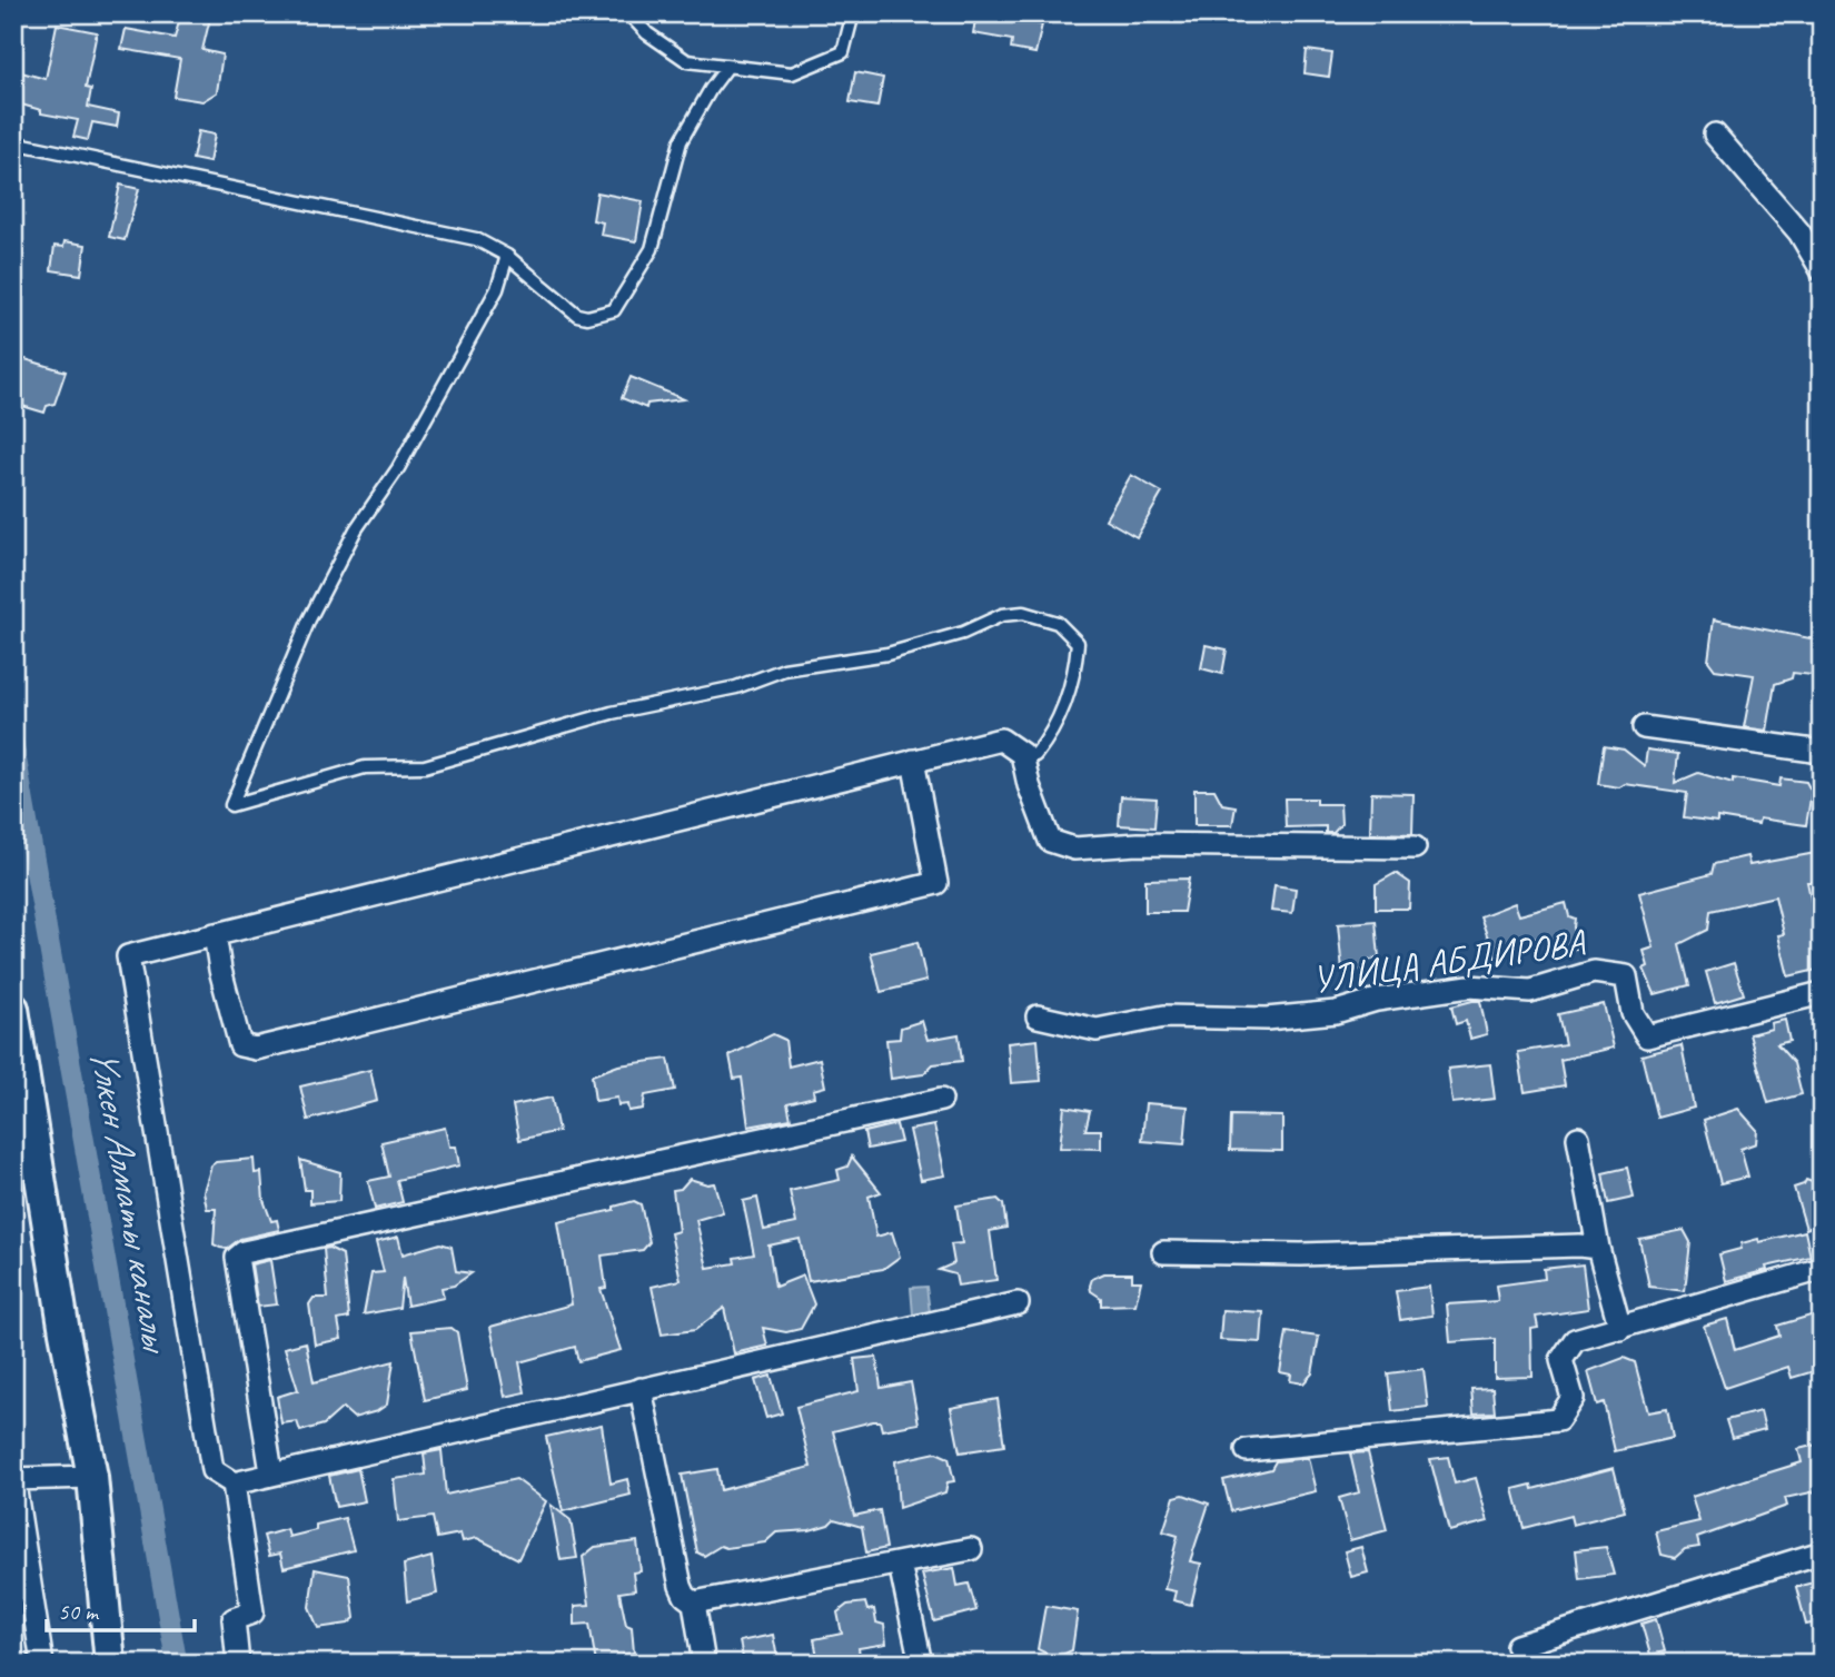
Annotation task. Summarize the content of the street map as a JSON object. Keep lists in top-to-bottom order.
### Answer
{
  "streets": {
    "street": ["УЛИЦА АБДИРОВА"]
  },
  "water": ["Үлкен Алматы каналы"],
  "scale_bar": "50 m"
}
